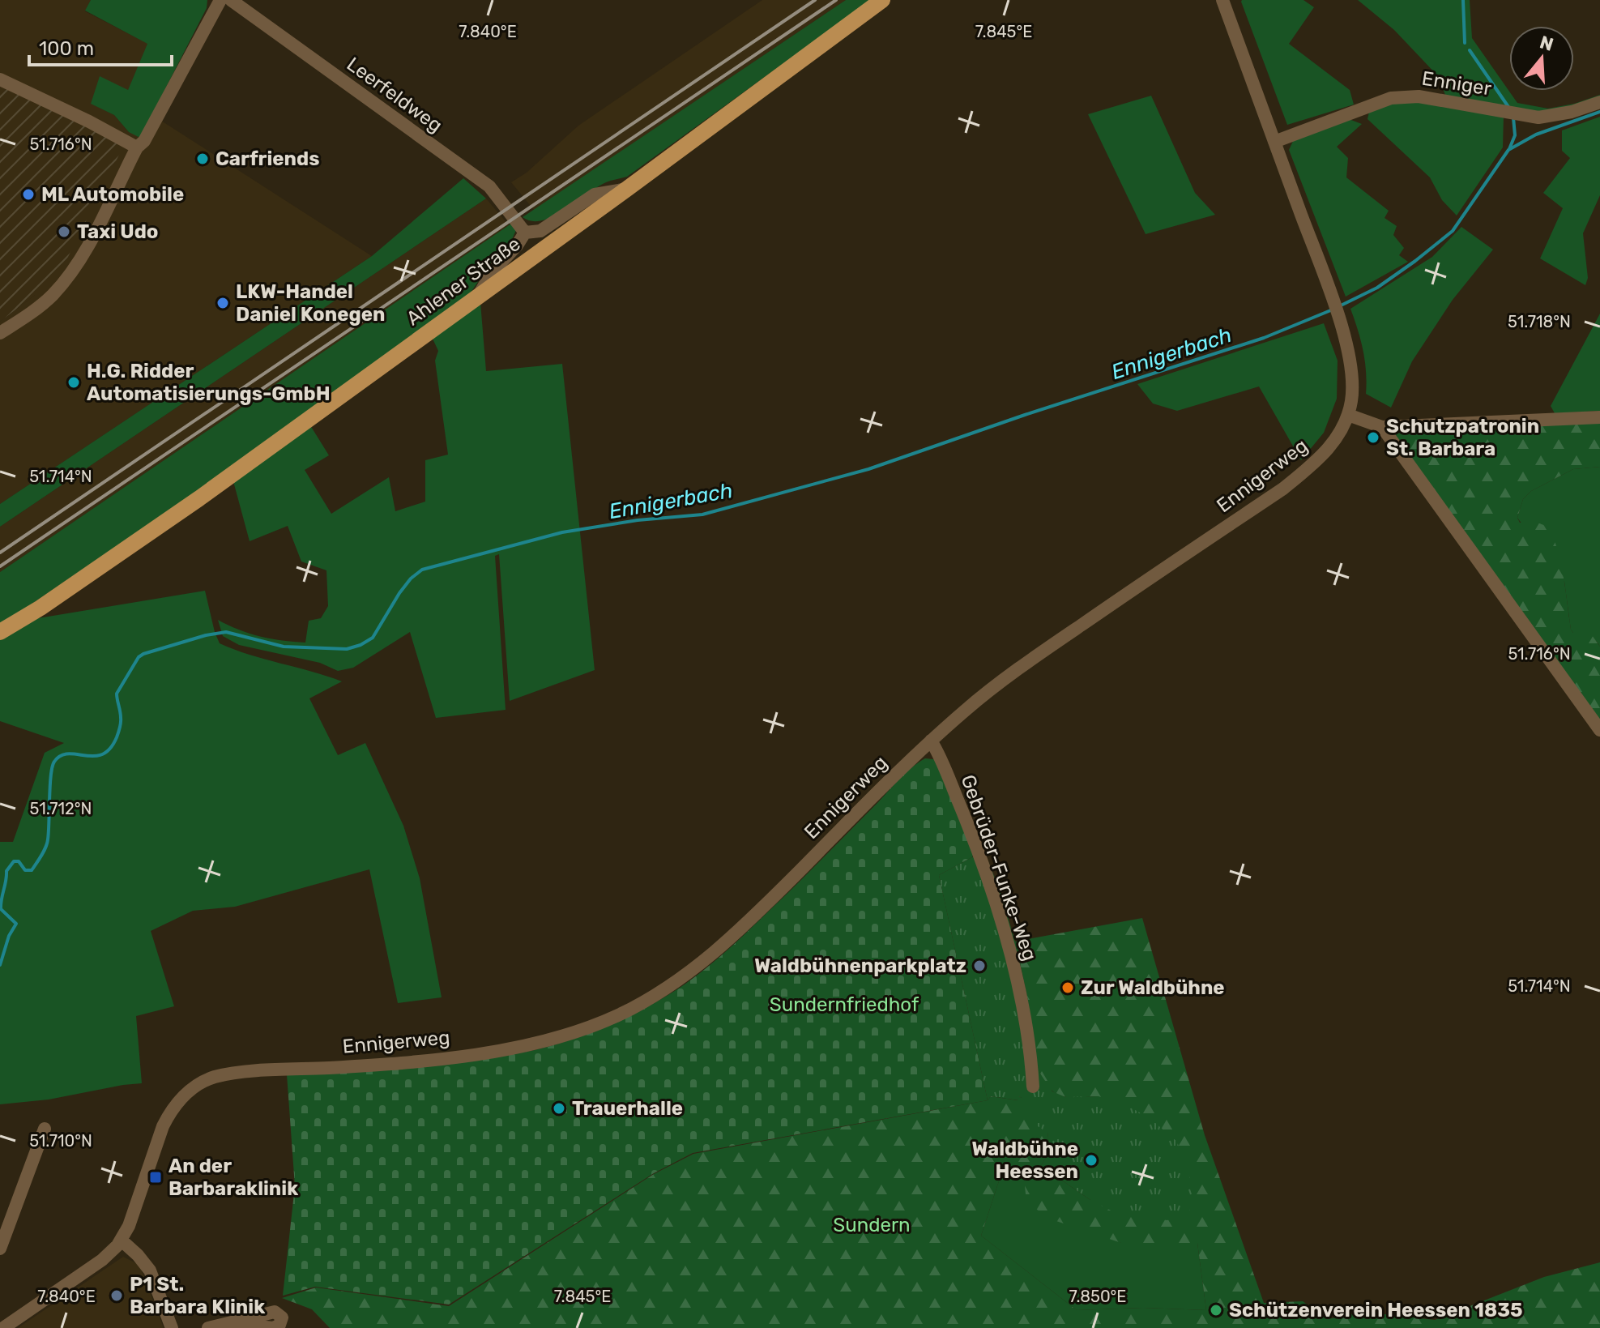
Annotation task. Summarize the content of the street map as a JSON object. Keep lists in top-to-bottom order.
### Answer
{
  "streets": {
    "main road": ["Ahlener Straße"],
    "street": [
      "Enniger",
      "Leerfeldweg",
      "Ennigerweg",
      "Gebrüder-Funke-Weg"
    ]
  },
  "crossings": [
    ["Enniger", "Ennigerweg"],
    ["Ennigerweg", "Gebrüder-Funke-Weg"]
  ],
  "water": ["Ennigerbach"],
  "parks": ["Sundernfriedhof", "Sundern"],
  "places": {
    "other": [
      "Carfriends",
      "ML Automobile",
      "Taxi Udo",
      "LKW-Handel Daniel Konegen",
      "H.G. Ridder Automatisierungs-GmbH",
      "Schutzpatronin St. Barbara",
      "Waldbühnenparkplatz",
      "Zur Waldbühne",
      "Trauerhalle",
      "Waldbühne Heessen",
      "P1 St. Barbara Klinik",
      "Schützenverein Heessen 1835"
    ],
    "transit": ["An der Barbaraklinik"]
  },
  "scale_bar": "100 m",
  "north": "top",
  "coordinates": [
    "7.840°E",
    "7.845°E",
    "51.716°N",
    "51.718°N",
    "51.714°N",
    "51.712°N",
    "51.710°N",
    "7.850°E"
  ]
}
